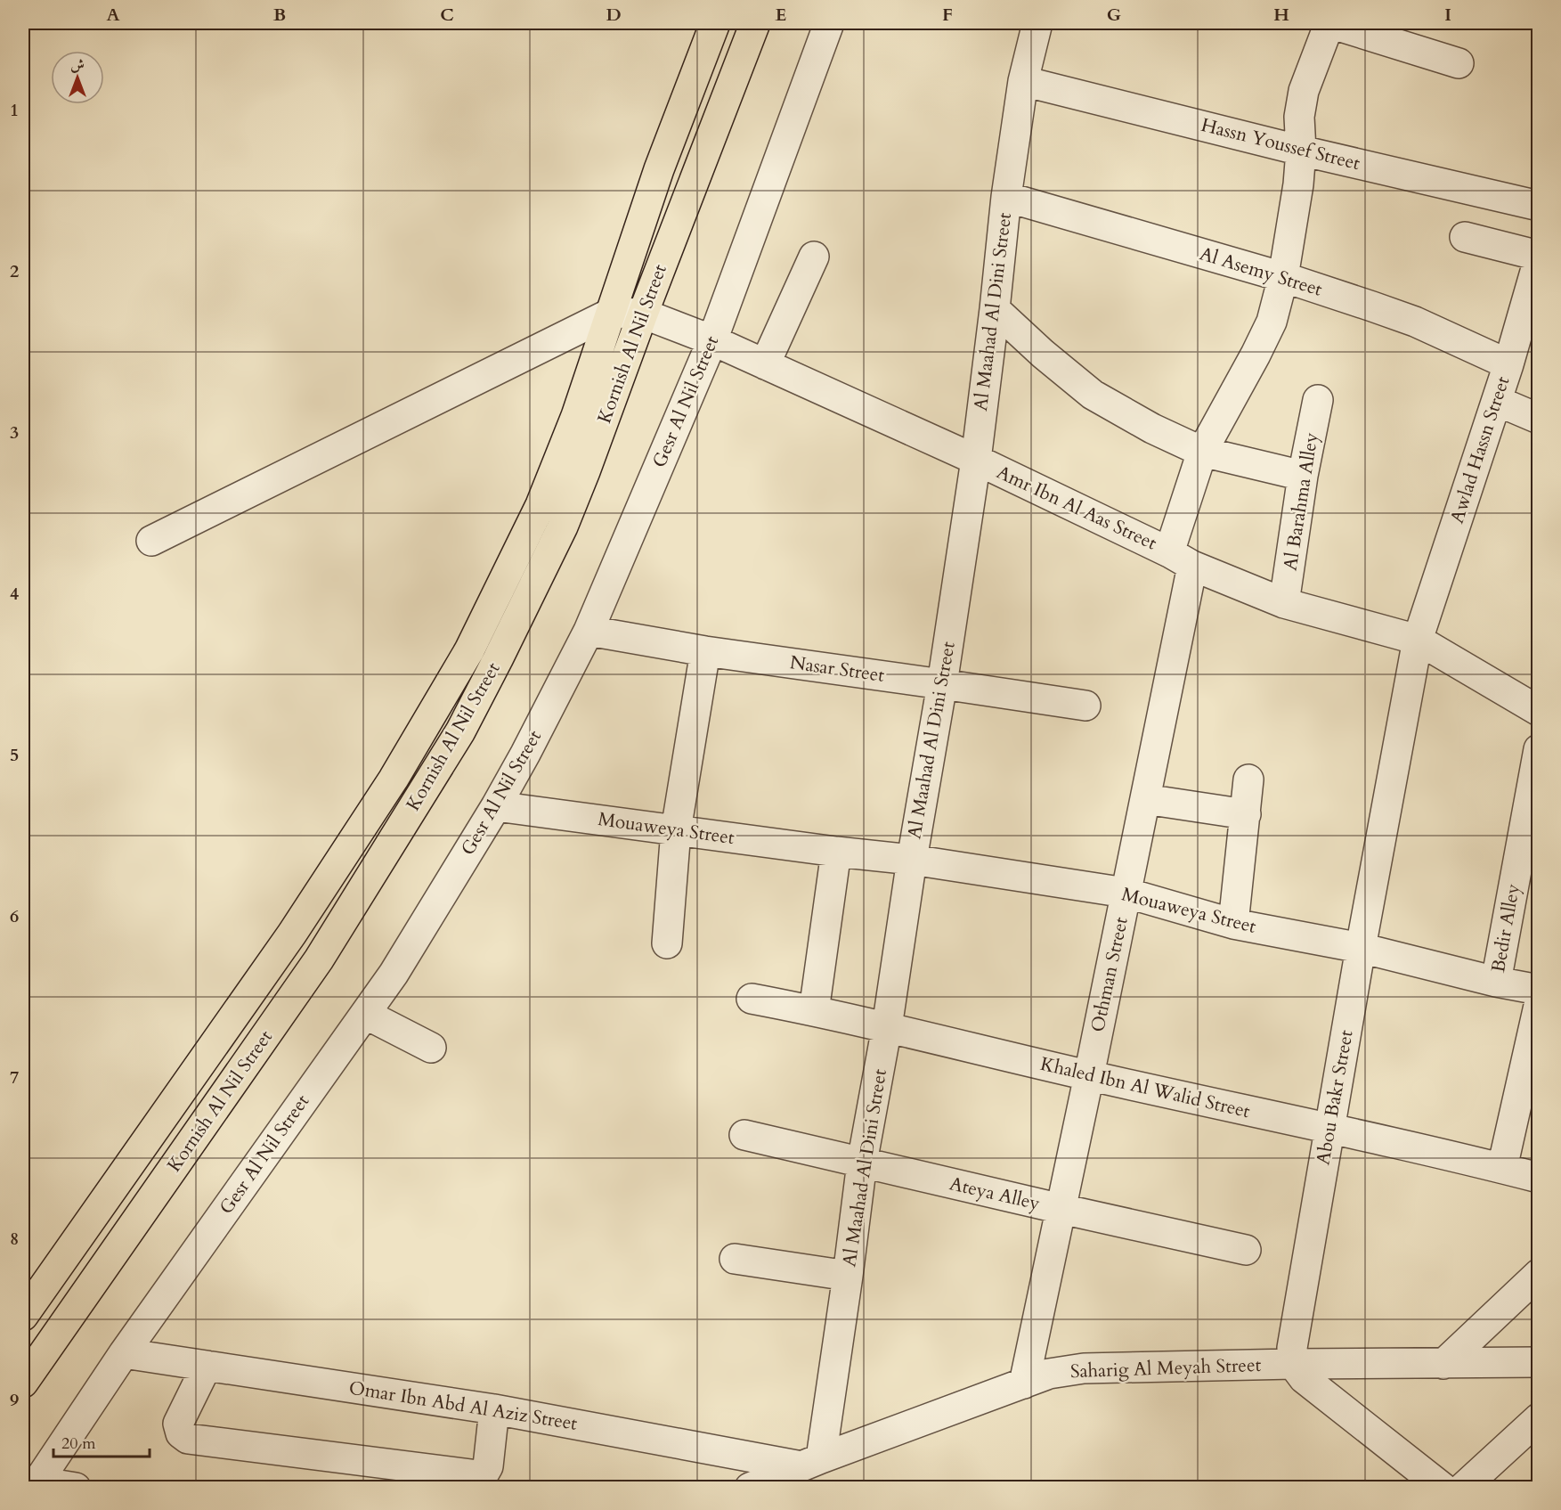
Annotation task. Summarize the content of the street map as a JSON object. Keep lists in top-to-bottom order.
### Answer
{
  "streets": {
    "main road": ["Kornish Al Nil Street"],
    "street": [
      "Hassn Youssef Street",
      "Al Asemy Street",
      "Al Maahad Al Dini Street",
      "Gesr Al Nil Street",
      "Awlad Hassn Street",
      "Al Barahma Alley",
      "Amr Ibn Al Aas Street",
      "Nasar Street",
      "Mouaweya Street",
      "Bedir Alley",
      "Othman Street",
      "Khaled Ibn Al Walid Street",
      "Abou Bakr Street",
      "Ateya Alley",
      "Saharig Al Meyah Street",
      "Omar Ibn Abd Al Aziz Street"
    ]
  },
  "crossings": [
    ["Hassn Youssef Street", "Al Maahad Al Dini Street"],
    ["Hassn Youssef Street", "Othman Street"],
    ["Al Asemy Street", "Al Maahad Al Dini Street"],
    ["Al Asemy Street", "Awlad Hassn Street"],
    ["Al Asemy Street", "Othman Street"],
    ["Al Maahad Al Dini Street", "Amr Ibn Al Aas Street"],
    ["Al Maahad Al Dini Street", "Nasar Street"],
    ["Al Maahad Al Dini Street", "Mouaweya Street"],
    ["Al Maahad Al Dini Street", "Khaled Ibn Al Walid Street"],
    ["Al Maahad Al Dini Street", "Ateya Alley"],
    ["Al Maahad Al Dini Street", "Saharig Al Meyah Street"],
    ["Al Maahad Al Dini Street", "Omar Ibn Abd Al Aziz Street"],
    ["Kornish Al Nil Street", "Amr Ibn Al Aas Street"],
    ["Gesr Al Nil Street", "Amr Ibn Al Aas Street"],
    ["Gesr Al Nil Street", "Nasar Street"],
    ["Gesr Al Nil Street", "Mouaweya Street"],
    ["Gesr Al Nil Street", "Omar Ibn Abd Al Aziz Street"],
    ["Awlad Hassn Street", "Amr Ibn Al Aas Street"],
    ["Awlad Hassn Street", "Abou Bakr Street"],
    ["Al Barahma Alley", "Amr Ibn Al Aas Street"],
    ["Amr Ibn Al Aas Street", "Othman Street"],
    ["Amr Ibn Al Aas Street", "Abou Bakr Street"],
    ["Mouaweya Street", "Bedir Alley"],
    ["Mouaweya Street", "Othman Street"],
    ["Mouaweya Street", "Abou Bakr Street"],
    ["Othman Street", "Khaled Ibn Al Walid Street"],
    ["Othman Street", "Ateya Alley"],
    ["Othman Street", "Saharig Al Meyah Street"],
    ["Khaled Ibn Al Walid Street", "Abou Bakr Street"],
    ["Abou Bakr Street", "Saharig Al Meyah Street"],
    ["Saharig Al Meyah Street", "Omar Ibn Abd Al Aziz Street"]
  ],
  "scale_bar": "20 m",
  "north": "top",
  "grid": {
    "columns": [
      "A",
      "B",
      "C",
      "D",
      "E",
      "F",
      "G",
      "H",
      "I"
    ],
    "rows": [
      "1",
      "2",
      "3",
      "4",
      "5",
      "6",
      "7",
      "8",
      "9"
    ]
  }
}
